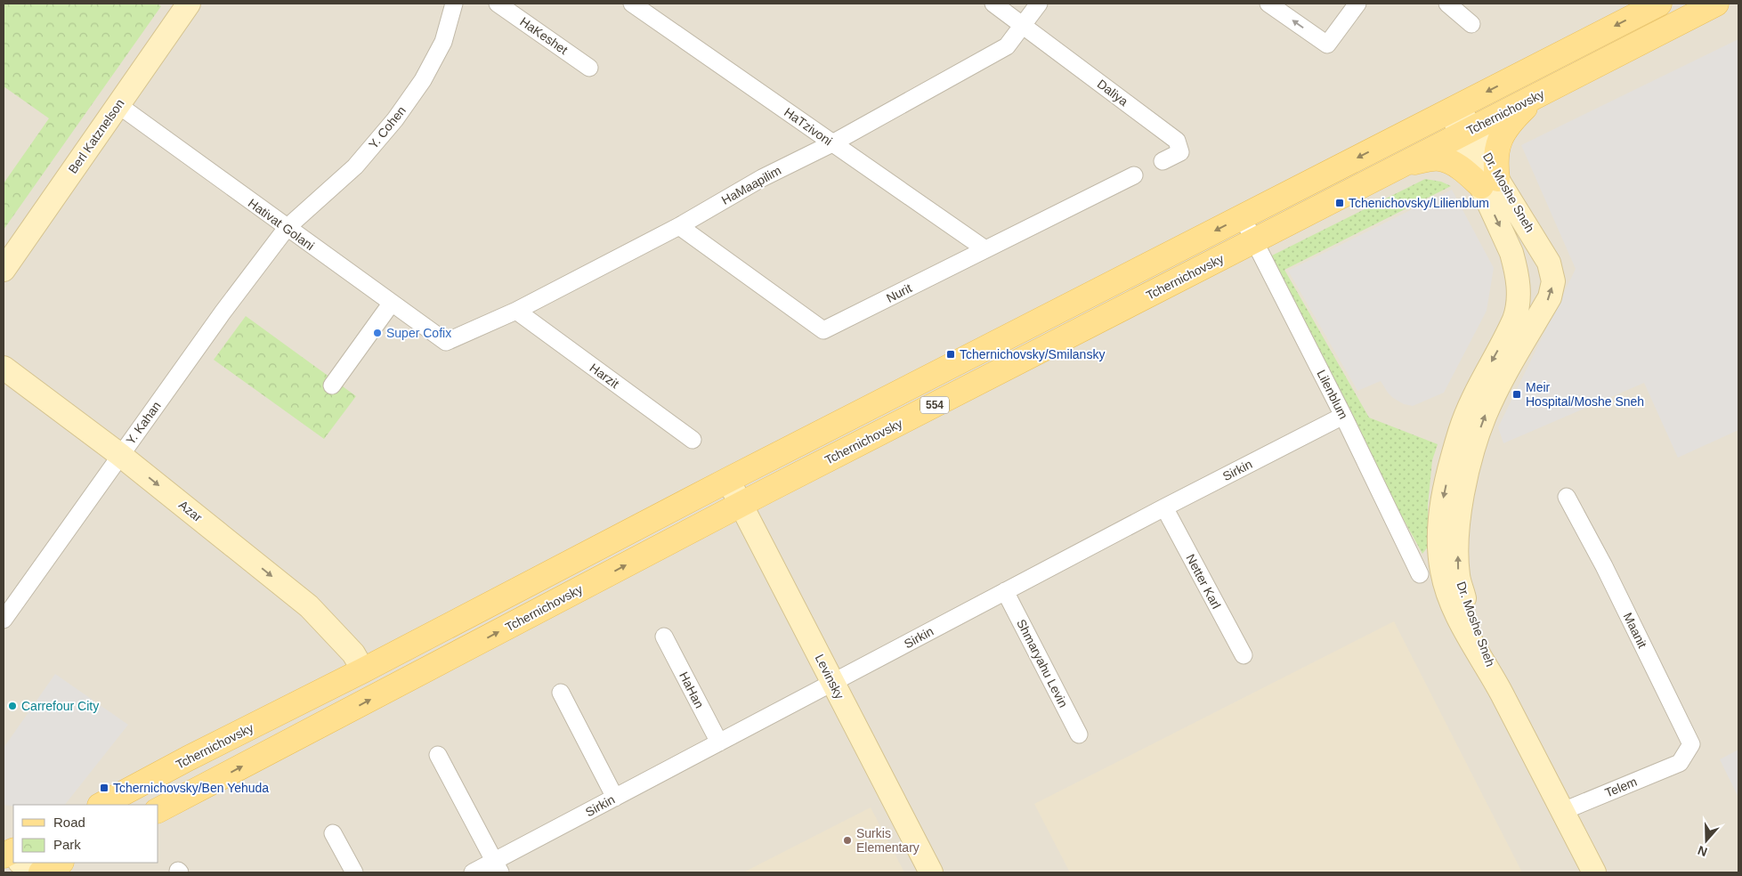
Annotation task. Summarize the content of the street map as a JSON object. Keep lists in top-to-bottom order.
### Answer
{
  "streets": {
    "main road": ["Tchernichovsky", "554"],
    "street": [
      "HaKeshet",
      "Daliya",
      "HaTzivoni",
      "Y. Cohen",
      "Berl Katznelson",
      "HaMaapilim",
      "Dr. Moshe Sneh",
      "Hativat Golani",
      "Nurit",
      "Harzit",
      "Lilenblum",
      "Y. Kahan",
      "Sirkin",
      "Azar",
      "Netter Karl",
      "Maanit",
      "Shmaryahu Levin",
      "Levinsky",
      "HaHan",
      "Telem"
    ]
  },
  "crossings": [
    ["Daliya", "HaMaapilim"],
    ["Tchernichovsky", "Dr. Moshe Sneh"],
    ["Tchernichovsky", "Lilenblum"],
    ["Tchernichovsky", "Azar"],
    ["Tchernichovsky", "Levinsky"],
    ["HaTzivoni", "HaMaapilim"],
    ["HaTzivoni", "Nurit"],
    ["Y. Cohen", "Hativat Golani"],
    ["Y. Cohen", "Y. Kahan"],
    ["Berl Katznelson", "Hativat Golani"],
    ["HaMaapilim", "Hativat Golani"],
    ["HaMaapilim", "Nurit"],
    ["HaMaapilim", "Harzit"],
    ["Dr. Moshe Sneh", "Telem"],
    ["Hativat Golani", "Y. Kahan"],
    ["Lilenblum", "Sirkin"],
    ["Y. Kahan", "Azar"],
    ["Sirkin", "Netter Karl"],
    ["Sirkin", "Shmaryahu Levin"],
    ["Sirkin", "Levinsky"],
    ["Sirkin", "HaHan"],
    ["Maanit", "Telem"]
  ],
  "one_way": ["Azar"],
  "places": {
    "transit": [
      "Tchenichovsky/Lilienblum",
      "Tchernichovsky/Smilansky",
      "Meir Hospital/Moshe Sneh",
      "Tchernichovsky/Ben Yehuda"
    ],
    "other": ["Super Cofix", "Carrefour City", "Surkis Elementary"]
  },
  "legend": ["Road", "Park"],
  "north": "bottom"
}
